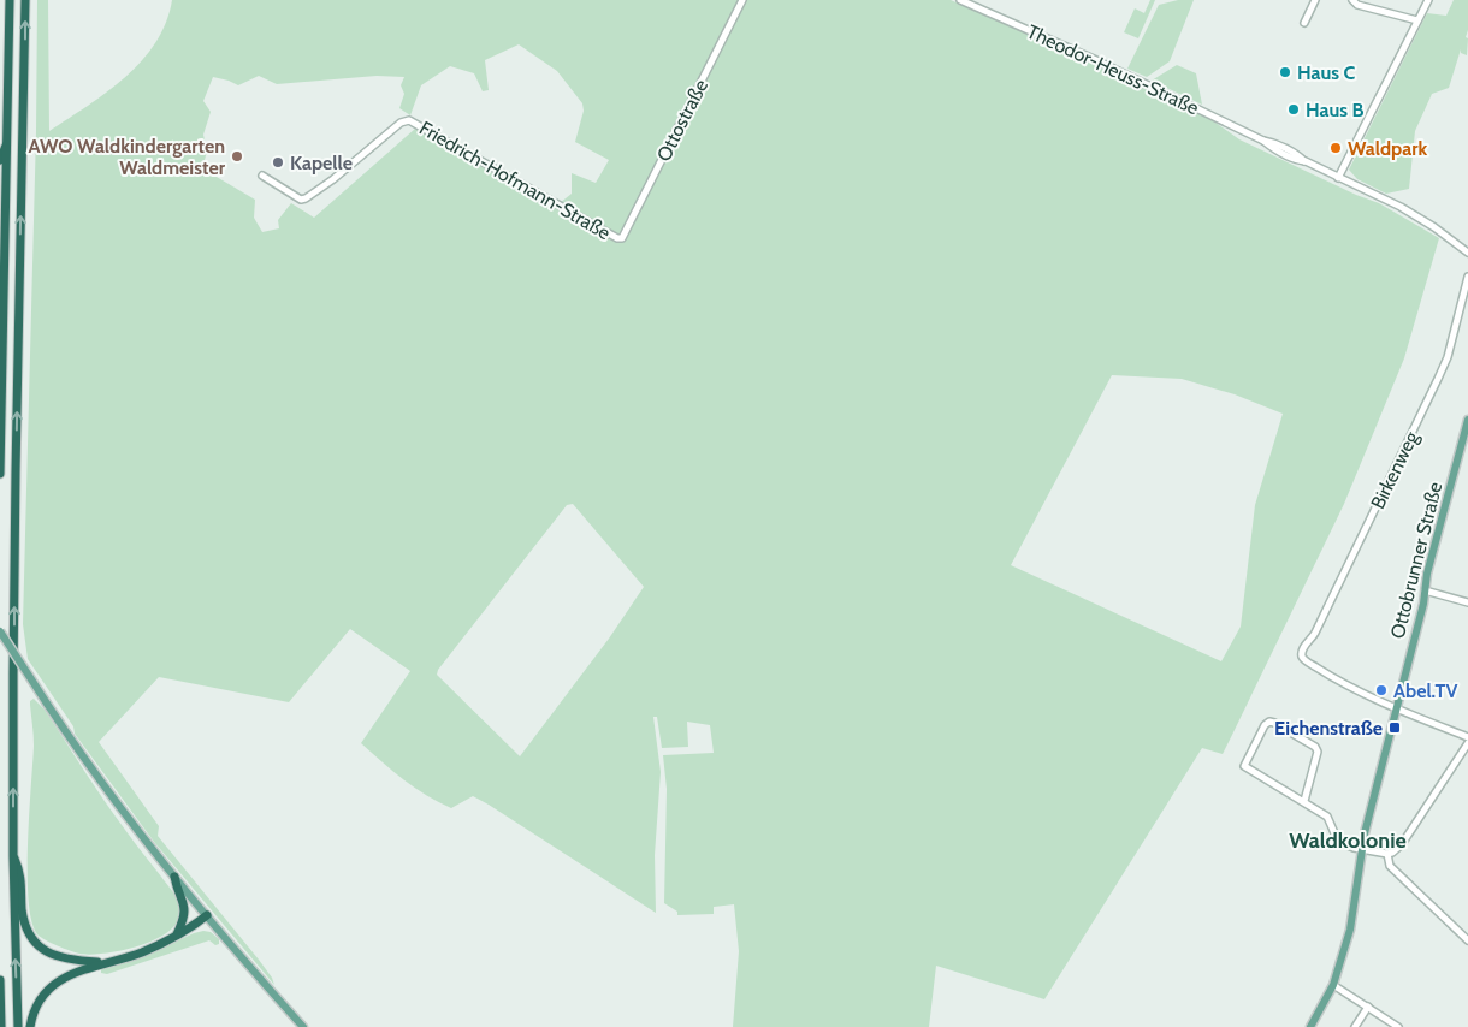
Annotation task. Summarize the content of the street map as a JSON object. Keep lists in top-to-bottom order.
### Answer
{
  "streets": {
    "main road": ["Ottobrunner Straße"],
    "street": [
      "Theodor-Heuss-Straße",
      "Ottostraße",
      "Friedrich-Hofmann-Straße",
      "Birkenweg"
    ]
  },
  "crossings": [
    ["Ottostraße", "Friedrich-Hofmann-Straße"],
    ["Birkenweg", "Ottobrunner Straße"]
  ],
  "districts": ["Waldkolonie"],
  "places": {
    "other": [
      "Haus C",
      "Haus B",
      "Waldpark",
      "AWO Waldkindergarten Waldmeister",
      "Kapelle",
      "Abel.TV"
    ],
    "transit": ["Eichenstraße"]
  }
}
